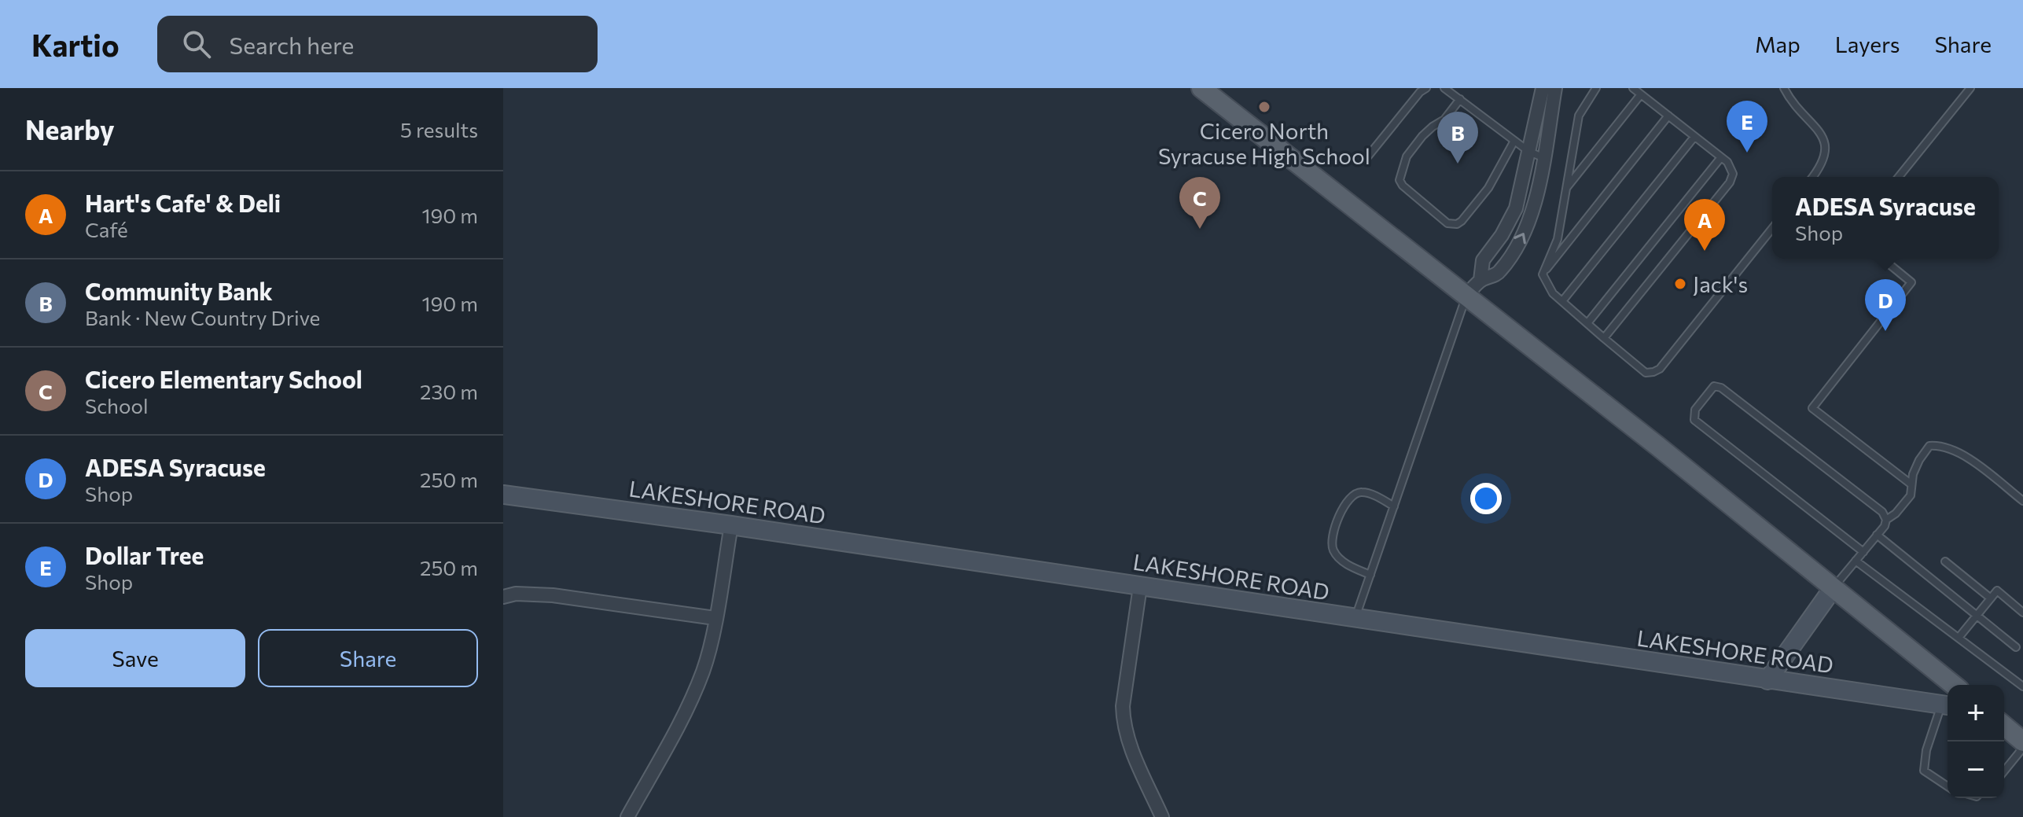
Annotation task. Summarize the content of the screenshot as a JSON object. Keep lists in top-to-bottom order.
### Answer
{
  "streets": {
    "street": ["LAKESHORE ROAD"]
  },
  "places": ["Cicero North Syracuse High School", "Jack's"],
  "page": {
    "header": "Kartio",
    "search": "Search here",
    "nav": ["Map", "Layers", "Share"],
    "heading": ["Nearby", "5 results"],
    "pins": [
      "E",
      "B",
      "C",
      "A",
      "D"
    ],
    "list": [
      {
        "mark": "A",
        "name": "Hart's Cafe' & Deli",
        "note": "Café",
        "value": "190 m"
      },
      {
        "mark": "B",
        "name": "Community Bank",
        "note": "Bank · New Country Drive",
        "value": "190 m"
      },
      {
        "mark": "C",
        "name": "Cicero Elementary School",
        "note": "School",
        "value": "230 m"
      },
      {
        "mark": "D",
        "name": "ADESA Syracuse",
        "note": "Shop",
        "value": "250 m"
      },
      {
        "mark": "E",
        "name": "Dollar Tree",
        "note": "Shop",
        "value": "250 m"
      }
    ],
    "popup": ["ADESA Syracuse", "Shop"],
    "buttons": ["Save", "Share"],
    "map_buttons": ["+", "−"]
  }
}
